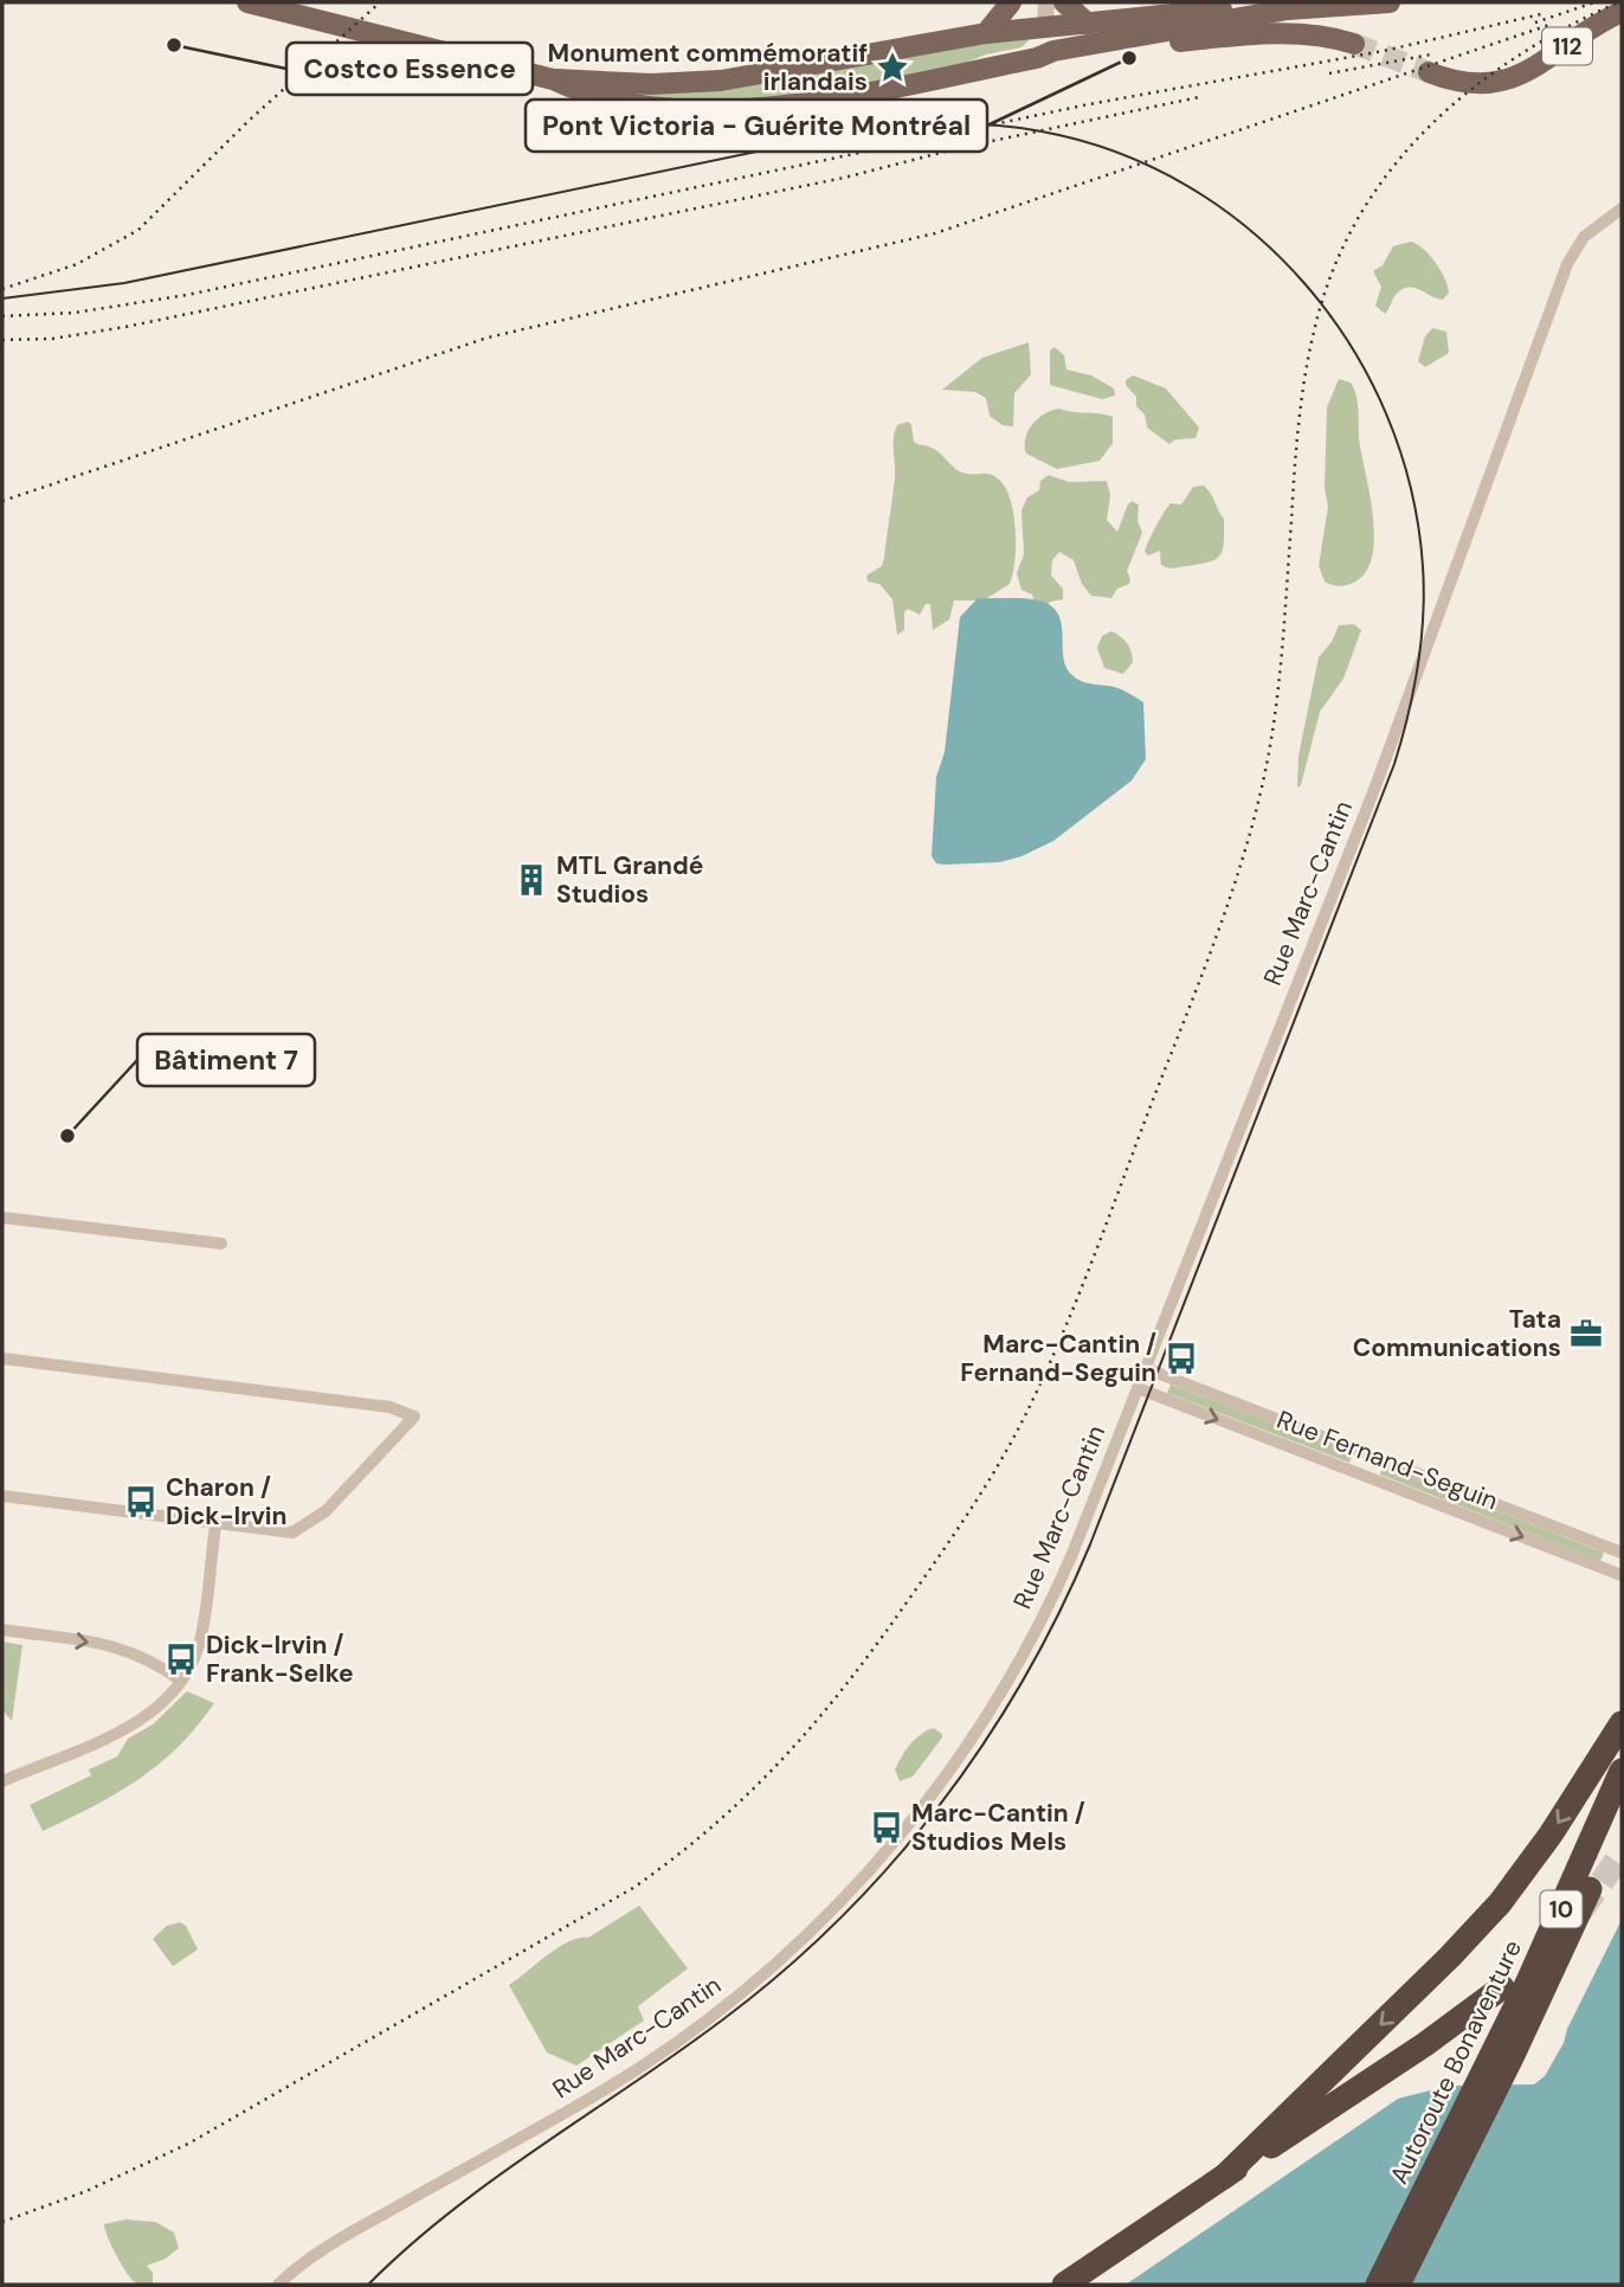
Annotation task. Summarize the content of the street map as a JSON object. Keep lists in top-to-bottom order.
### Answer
{
  "streets": {
    "highway": ["10", "Autoroute Bonaventure"],
    "main road": ["112"],
    "street": ["Rue Marc-Cantin", "Rue Fernand-Seguin"]
  },
  "crossings": [
    ["Rue Marc-Cantin", "Rue Fernand-Seguin"]
  ],
  "places": {
    "other": ["Costco Essence", "Pont Victoria - Guérite Montréal", "Bâtiment 7"],
    "place": ["Monument commémoratif irlandais"],
    "building": ["MTL Grandé Studios"],
    "office": ["Tata Communications"],
    "bus stop": [
      "Marc-Cantin / Fernand-Seguin",
      "Charon / Dick-Irvin",
      "Dick-Irvin / Frank-Selke",
      "Marc-Cantin / Studios Mels"
    ]
  }
}
